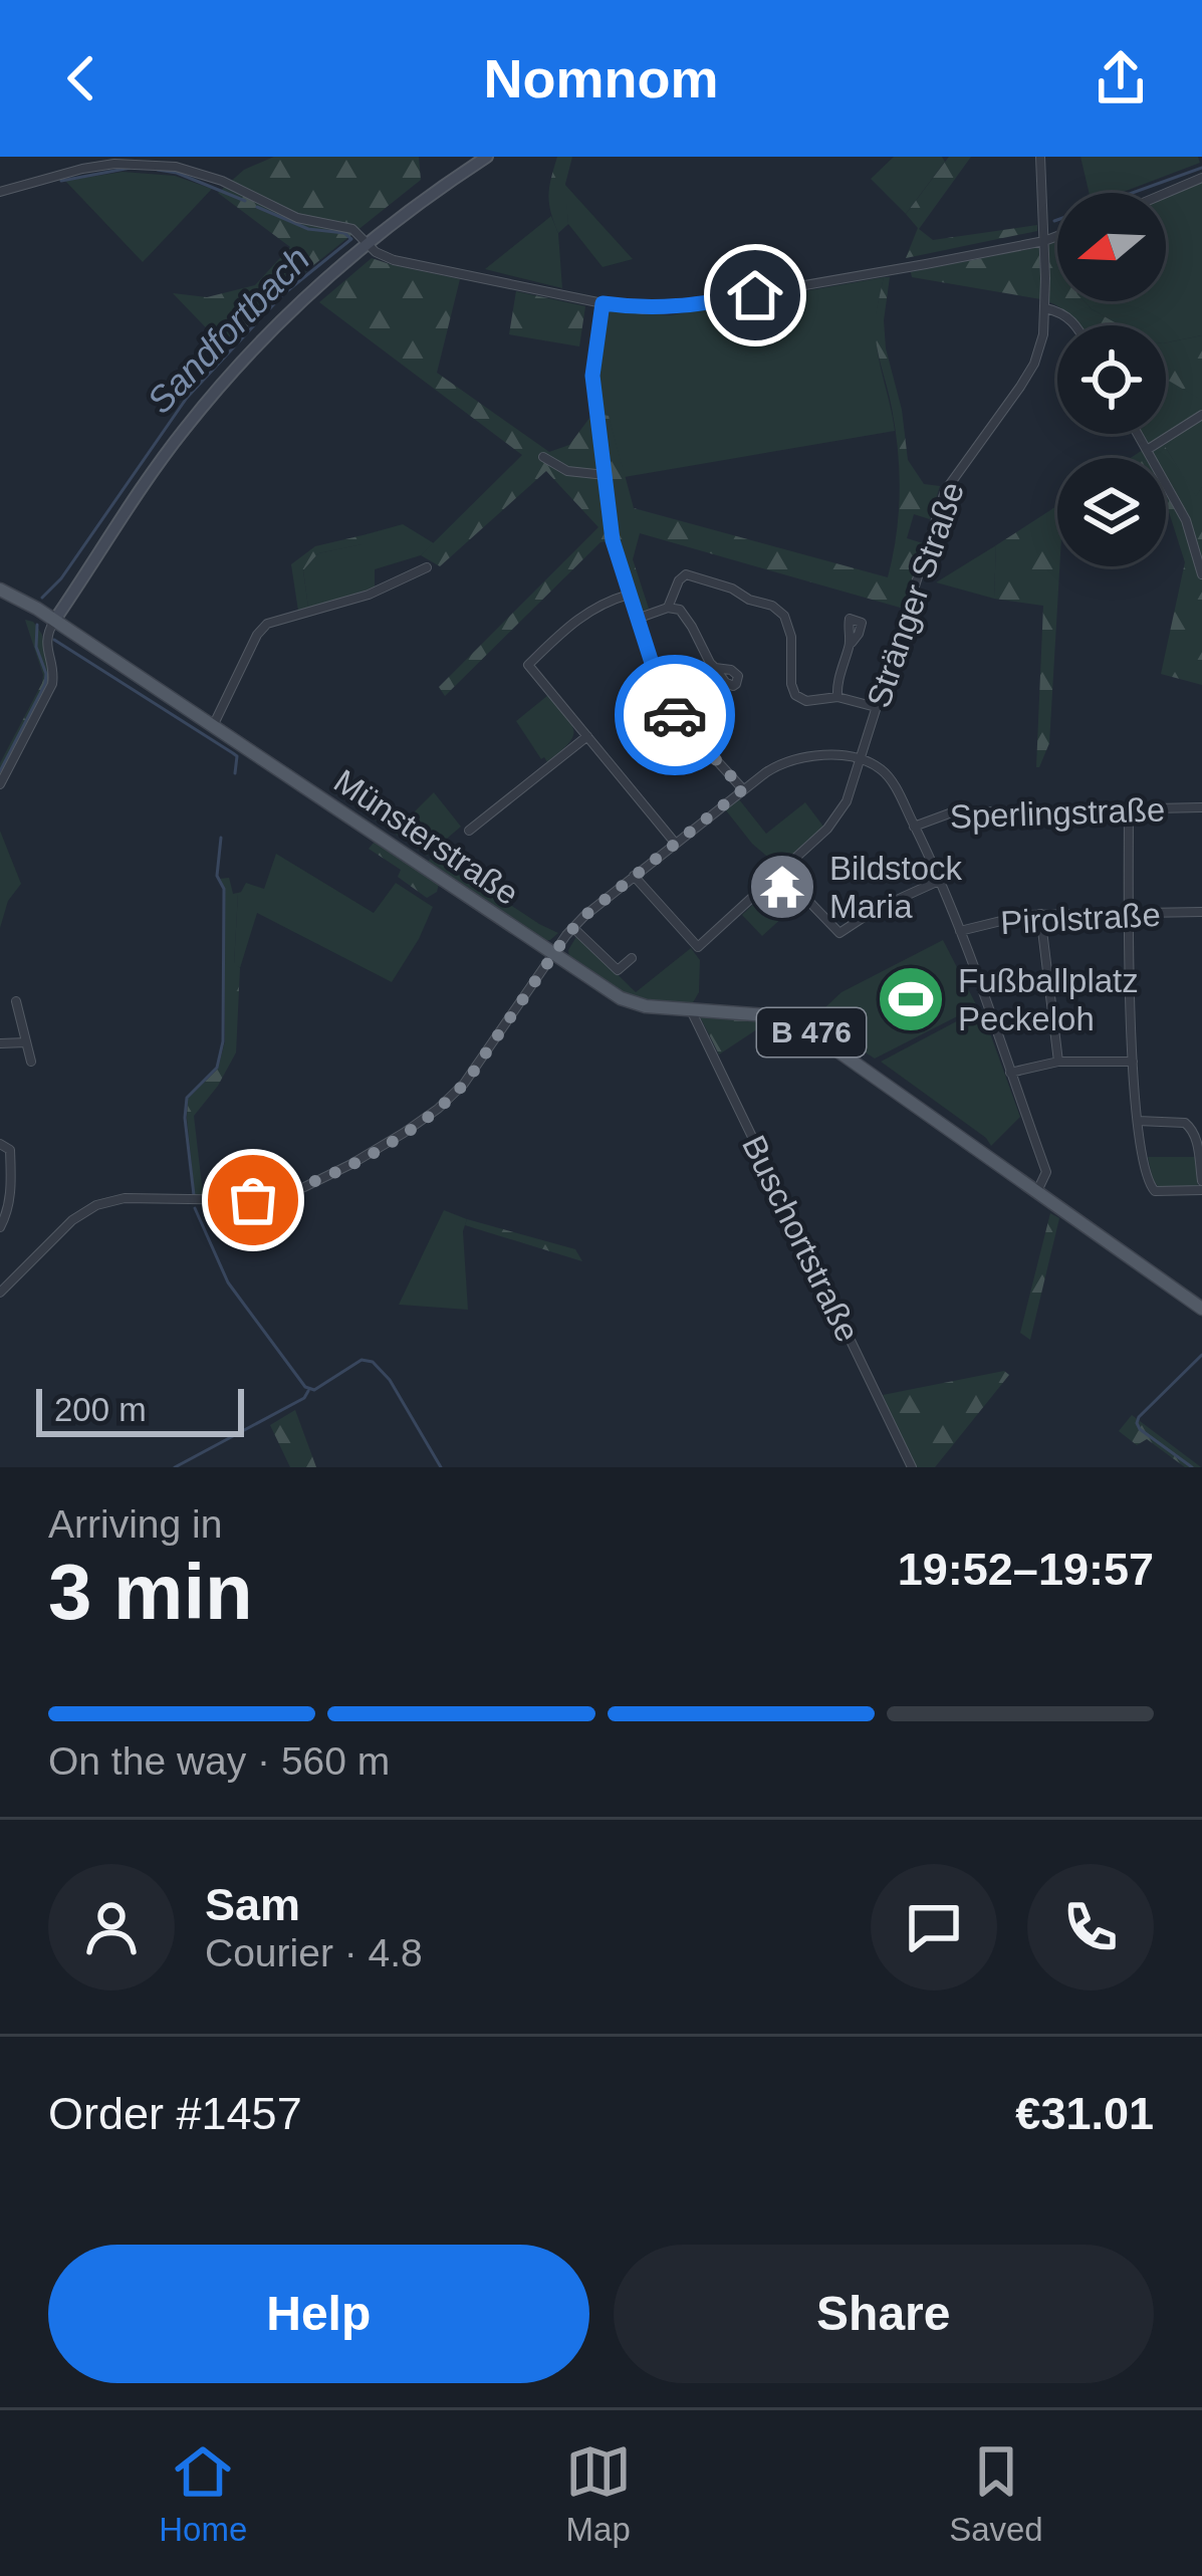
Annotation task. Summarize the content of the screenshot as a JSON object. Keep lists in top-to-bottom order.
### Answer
{
  "streets": {
    "main road": ["Münsterstraße", "B 476"],
    "street": [
      "Stränger Straße",
      "Sperlingstraße",
      "Pirolstraße",
      "Buschortstraße"
    ]
  },
  "crossings": [
    ["Münsterstraße", "Buschortstraße"]
  ],
  "water": ["Sandfortbach"],
  "places": {
    "temple": ["Bildstock Maria"],
    "sports": ["Fußballplatz Peckeloh"]
  },
  "scale_bar": "200 m",
  "north": "left",
  "page": {
    "header": "Nomnom",
    "scale": "200 m",
    "heading": ["3 min", "Arriving in", "19:52–19:57"],
    "panel": [
      "Sam",
      "Courier · 4.8",
      "Order #1457",
      "€31.01"
    ],
    "bar": "On the way · 560 m",
    "buttons": ["Help", "Share"],
    "tabs": ["Home", "Map", "Saved"]
  }
}
